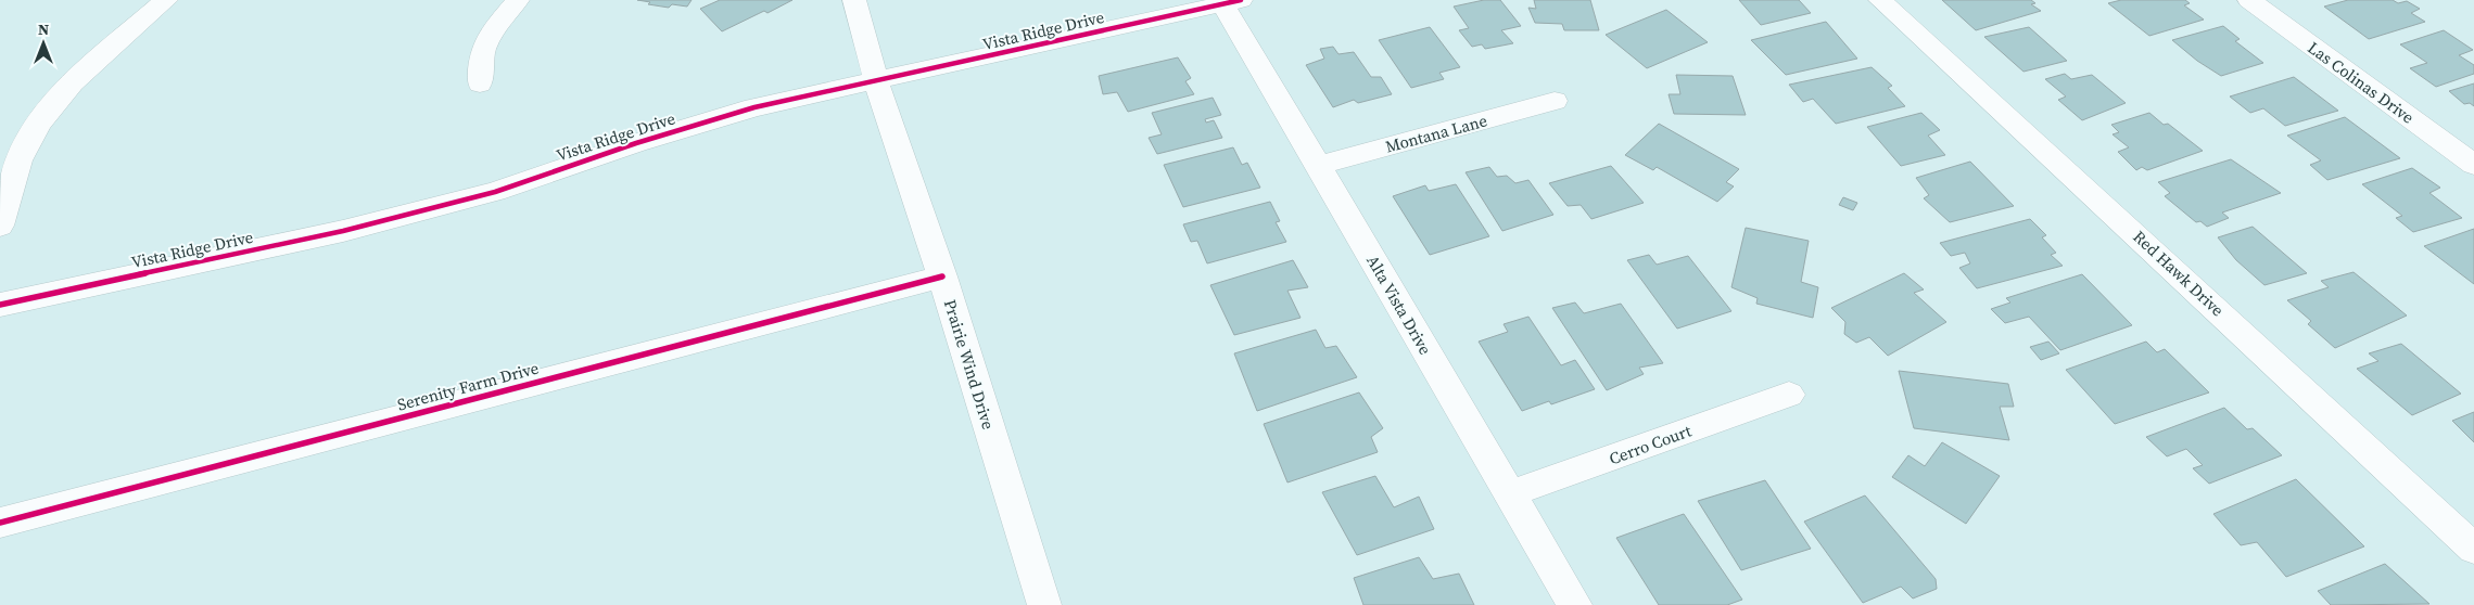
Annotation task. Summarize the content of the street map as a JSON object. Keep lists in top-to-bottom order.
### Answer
{
  "streets": {
    "street": [
      "Vista Ridge Drive",
      "Las Colinas Drive",
      "Montana Lane",
      "Red Hawk Drive",
      "Alta Vista Drive",
      "Prairie Wind Drive",
      "Serenity Farm Drive",
      "Cerro Court"
    ]
  },
  "crossings": [
    ["Vista Ridge Drive", "Alta Vista Drive"],
    ["Vista Ridge Drive", "Prairie Wind Drive"],
    ["Montana Lane", "Alta Vista Drive"],
    ["Alta Vista Drive", "Cerro Court"],
    ["Prairie Wind Drive", "Serenity Farm Drive"]
  ],
  "north": "top"
}
